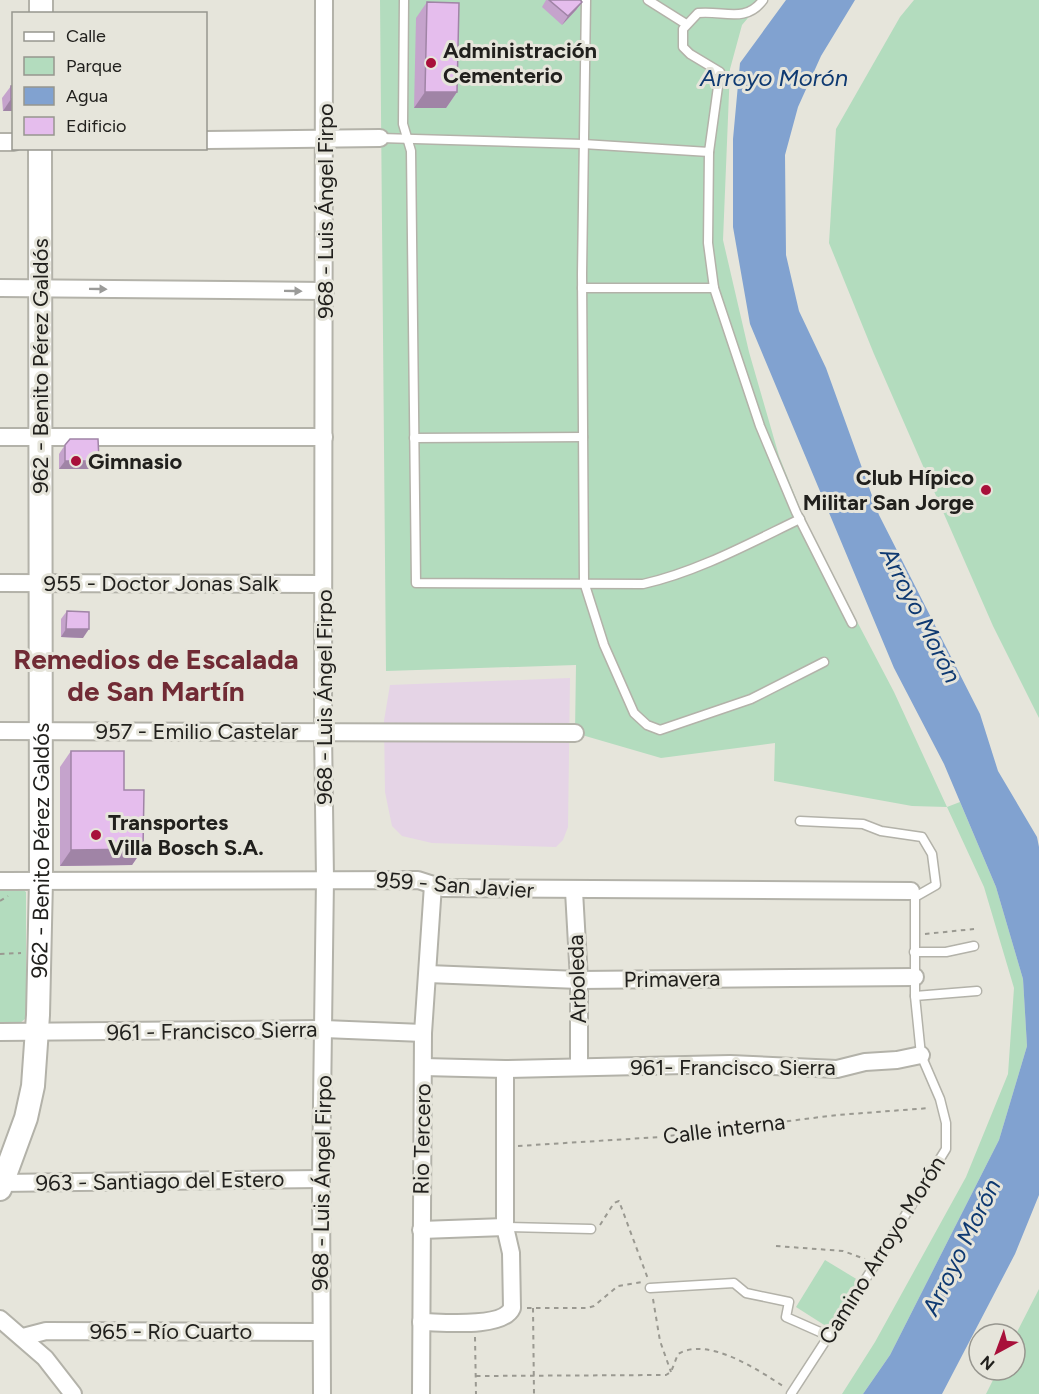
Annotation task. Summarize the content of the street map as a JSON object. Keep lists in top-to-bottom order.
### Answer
{
  "streets": {
    "main road": ["962 - Benito Pérez Galdós"],
    "street": [
      "968 - Luis Ángel Firpo",
      "955 - Doctor Jonas Salk",
      "957 - Emilio Castelar",
      "959 - San Javier",
      "Arboleda",
      "Primavera",
      "961 - Francisco Sierra",
      "961- Francisco Sierra",
      "Rio Tercero",
      "963 - Santiago del Estero",
      "965 - Río Cuarto"
    ],
    "lane": ["Camino Arroyo Morón"],
    "path": ["Calle interna"]
  },
  "crossings": [
    ["968 - Luis Ángel Firpo", "955 - Doctor Jonas Salk"],
    ["968 - Luis Ángel Firpo", "957 - Emilio Castelar"],
    ["968 - Luis Ángel Firpo", "959 - San Javier"],
    ["968 - Luis Ángel Firpo", "961 - Francisco Sierra"],
    ["968 - Luis Ángel Firpo", "963 - Santiago del Estero"],
    ["968 - Luis Ángel Firpo", "965 - Río Cuarto"],
    ["962 - Benito Pérez Galdós", "955 - Doctor Jonas Salk"],
    ["962 - Benito Pérez Galdós", "957 - Emilio Castelar"],
    ["962 - Benito Pérez Galdós", "959 - San Javier"],
    ["962 - Benito Pérez Galdós", "961 - Francisco Sierra"],
    ["962 - Benito Pérez Galdós", "963 - Santiago del Estero"],
    ["959 - San Javier", "Arboleda"],
    ["959 - San Javier", "Rio Tercero"],
    ["Arboleda", "Primavera"],
    ["Arboleda", "961- Francisco Sierra"],
    ["Primavera", "Rio Tercero"],
    ["961 - Francisco Sierra", "Rio Tercero"],
    ["961- Francisco Sierra", "Rio Tercero"],
    ["Calle interna", "Camino Arroyo Morón"]
  ],
  "districts": ["Remedios de Escalada de San Martín"],
  "water": ["Arroyo Morón"],
  "places": [
    "Administración Cementerio",
    "Gimnasio",
    "Club Hípico Militar San Jorge",
    "Transportes Villa Bosch S.A."
  ],
  "legend": [
    "Calle",
    "Parque",
    "Agua",
    "Edificio"
  ],
  "north": "bottom left"
}
